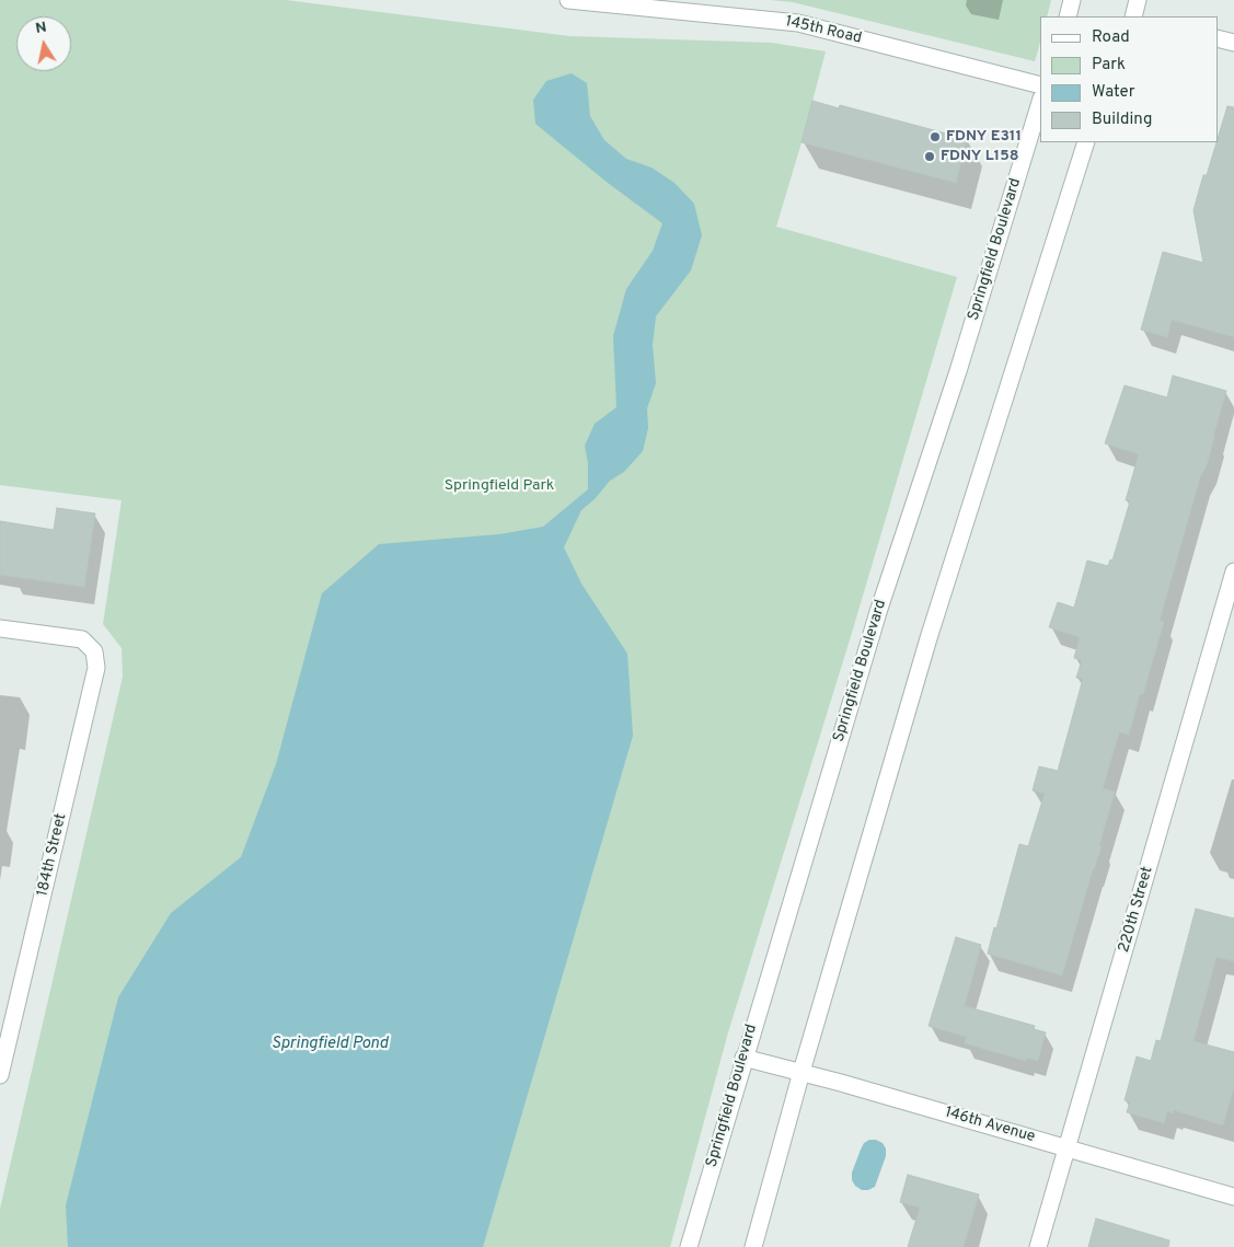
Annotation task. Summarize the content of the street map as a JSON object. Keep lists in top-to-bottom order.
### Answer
{
  "streets": {
    "street": [
      "145th Road",
      "Springfield Boulevard",
      "184th Street",
      "220th Street",
      "146th Avenue"
    ]
  },
  "crossings": [
    ["Springfield Boulevard", "146th Avenue"],
    ["220th Street", "146th Avenue"]
  ],
  "water": ["Springfield Pond"],
  "parks": ["Springfield Park"],
  "places": ["FDNY E311", "FDNY L158"],
  "legend": [
    "Road",
    "Park",
    "Water",
    "Building"
  ],
  "north": "top"
}
